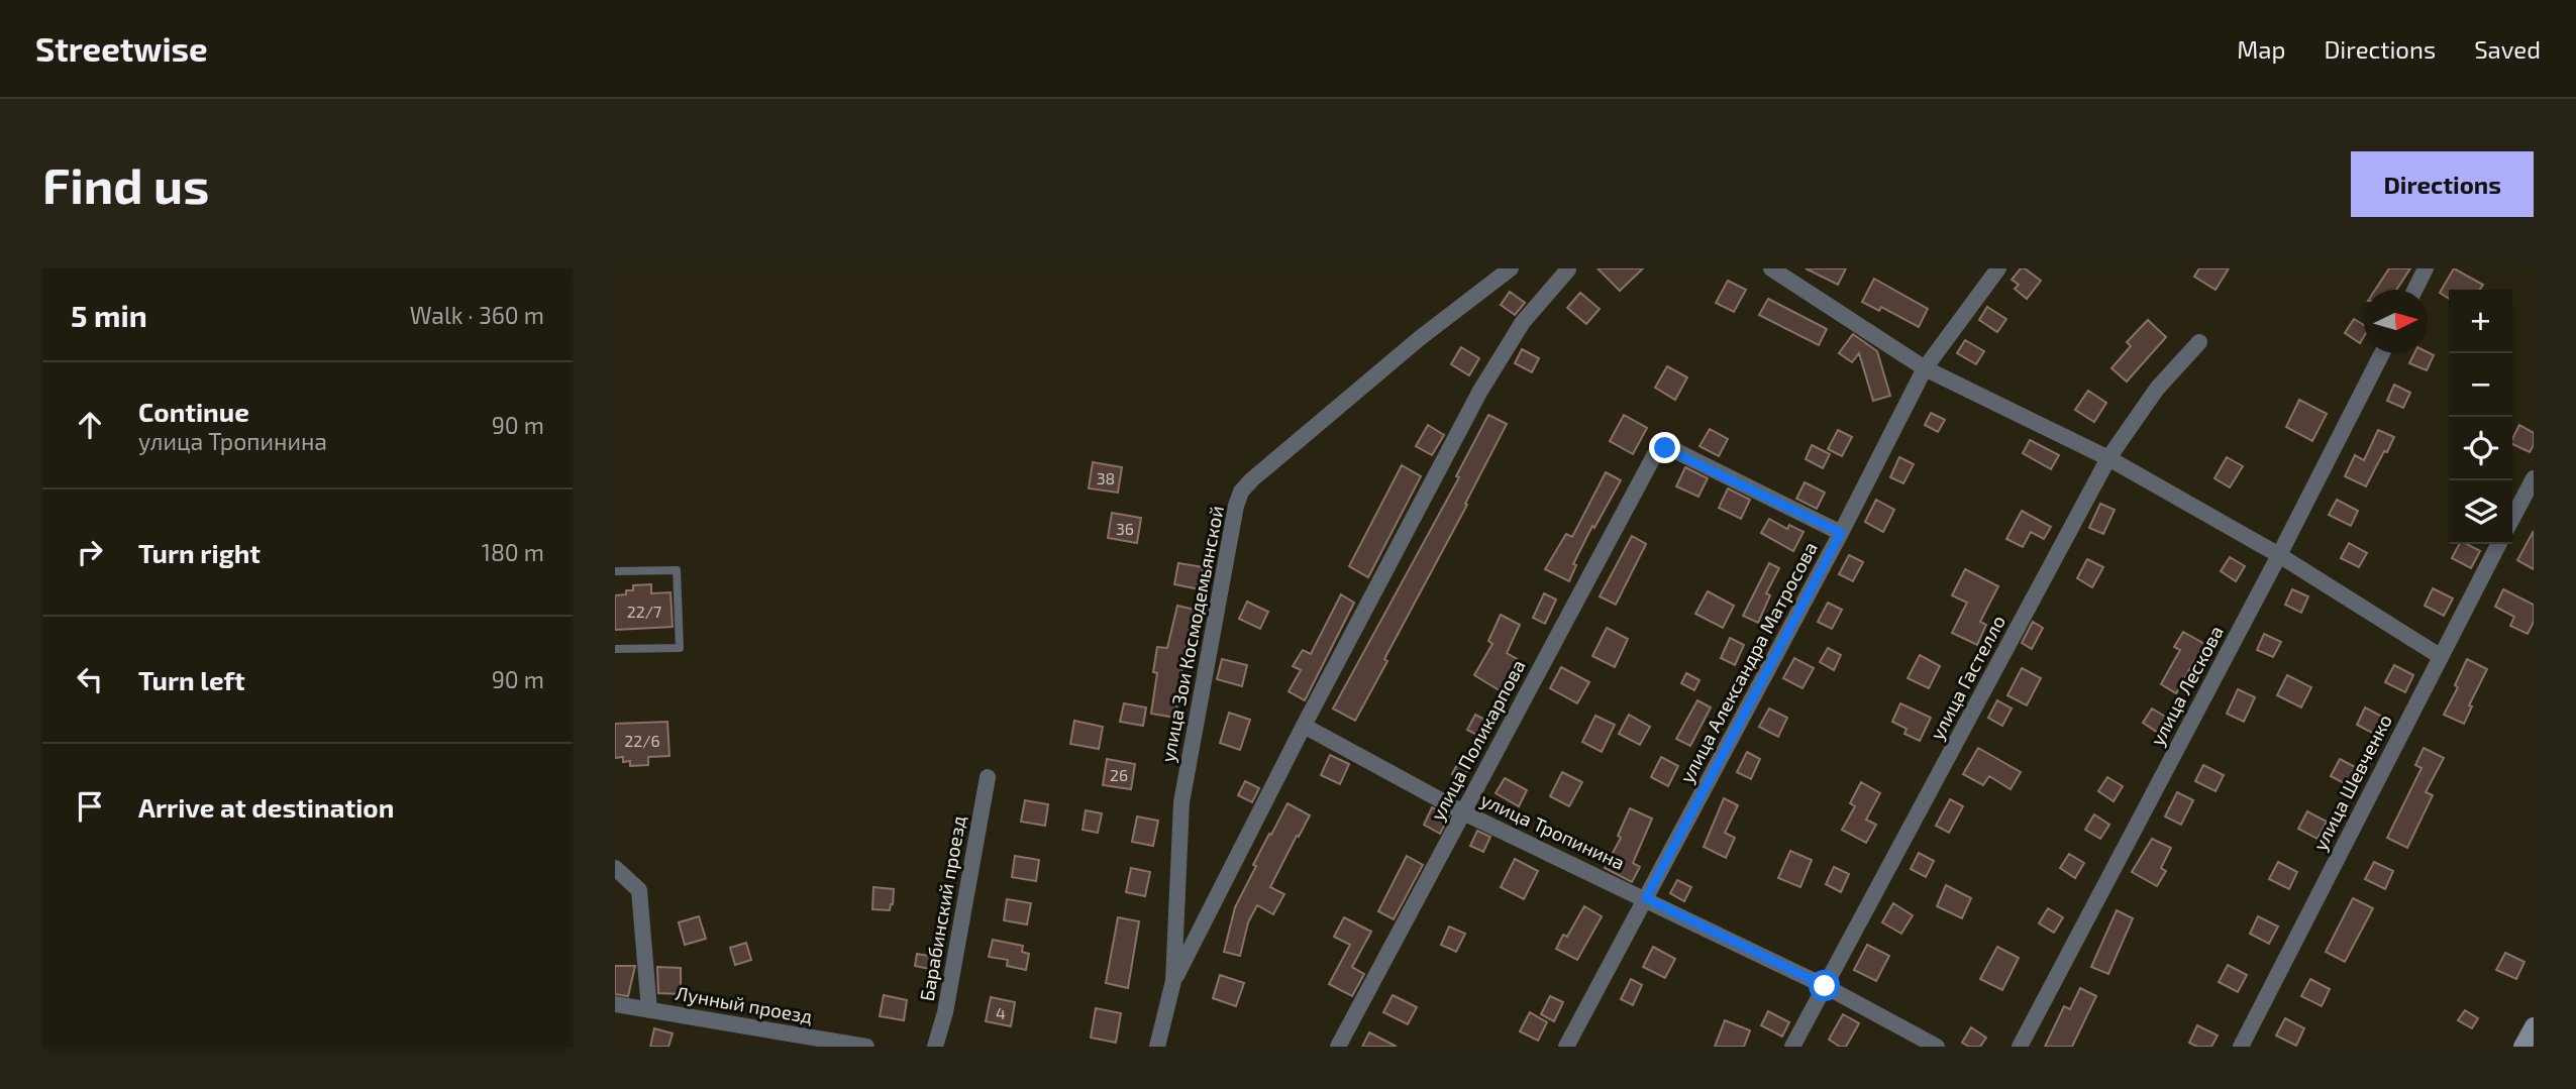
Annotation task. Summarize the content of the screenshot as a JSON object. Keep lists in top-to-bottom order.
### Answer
{
  "streets": {
    "street": [
      "улица Зои Космодемьянской",
      "улица Александра Матросова",
      "улица Гастелло",
      "улица Лескова",
      "улица Поликарпова",
      "улица Шевченко",
      "улица Тропинина",
      "Барабинский проезд",
      "Лунный проезд"
    ]
  },
  "crossings": [
    ["улица Александра Матросова", "улица Поликарпова"],
    ["улица Александра Матросова", "улица Тропинина"],
    ["улица Гастелло", "улица Тропинина"],
    ["улица Поликарпова", "улица Тропинина"]
  ],
  "house_numbers": [
    "38",
    "36",
    "22/7",
    "22/6",
    "26",
    "4"
  ],
  "north": "right",
  "page": {
    "header": "Streetwise",
    "nav": ["Map", "Directions", "Saved"],
    "buttons": "Directions",
    "title": "Find us",
    "heading": ["5 min", "Walk · 360 m"],
    "map_buttons": ["+", "−"],
    "list": [
      ["Continue", "улица Тропинина", "90 m"],
      ["Turn right", "180 m"],
      ["Turn left", "90 m"],
      "Arrive at destination"
    ]
  }
}
